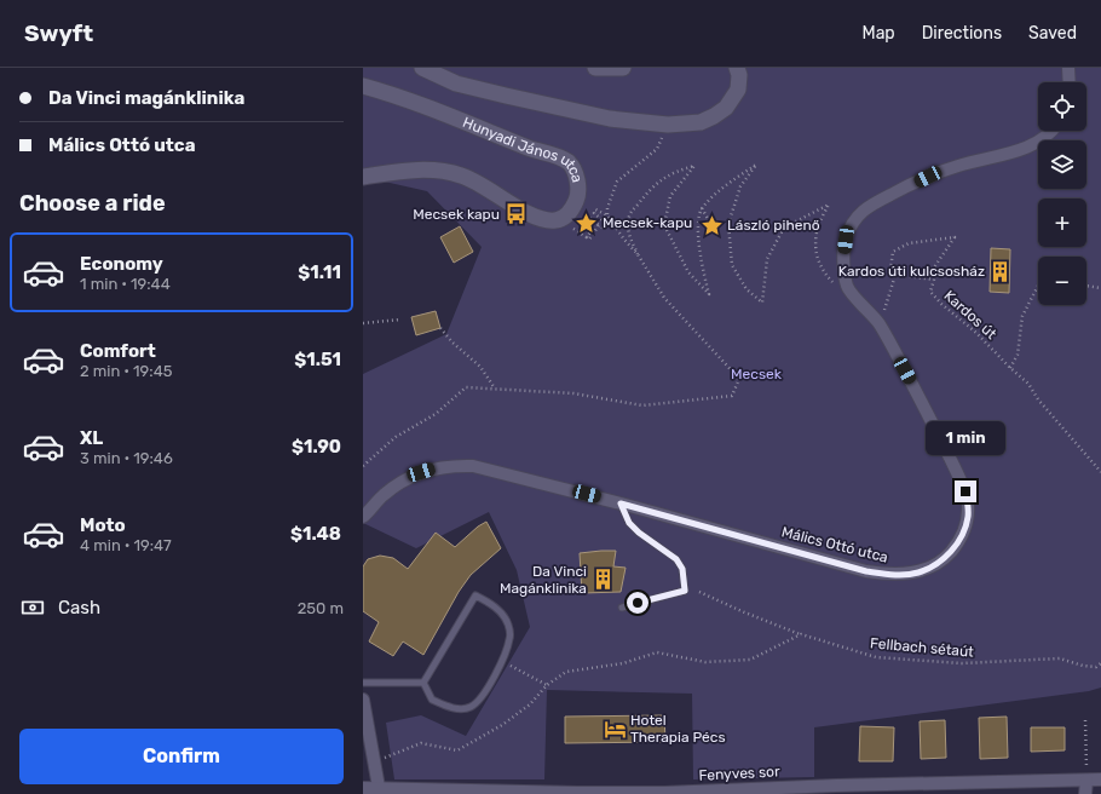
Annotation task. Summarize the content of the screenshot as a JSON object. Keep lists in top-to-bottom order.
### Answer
{
  "streets": {
    "street": ["Hunyadi János utca", "Málics Ottó utca", "Fenyves sor"],
    "path": ["Kardos út", "Fellbach sétaút"]
  },
  "crossings": [
    ["Kardos út", "Málics Ottó utca"]
  ],
  "parks": ["Mecsek"],
  "places": {
    "bus stop": ["Mecsek kapu"],
    "place": ["Mecsek-kapu", "László pihenő"],
    "building": ["Kardos úti kulcsosház", "Da Vinci Magánklinika"],
    "hotel": ["Hotel Therapia Pécs"]
  },
  "page": {
    "header": "Swyft",
    "nav": ["Map", "Directions", "Saved"],
    "banner": ["Da Vinci magánklinika", "Málics Ottó utca"],
    "map_buttons": ["+", "−"],
    "heading": "Choose a ride",
    "list": [
      {
        "name": "Economy",
        "note": "1 min · 19:44",
        "value": "$1.11"
      },
      {
        "name": "Comfort",
        "note": "2 min · 19:45",
        "value": "$1.51"
      },
      {
        "name": "XL",
        "note": "3 min · 19:46",
        "value": "$1.90"
      },
      {
        "name": "Moto",
        "note": "4 min · 19:47",
        "value": "$1.48"
      }
    ],
    "bubble": "1 min",
    "pay": ["Cash", "250 m"],
    "buttons": "Confirm"
  }
}
